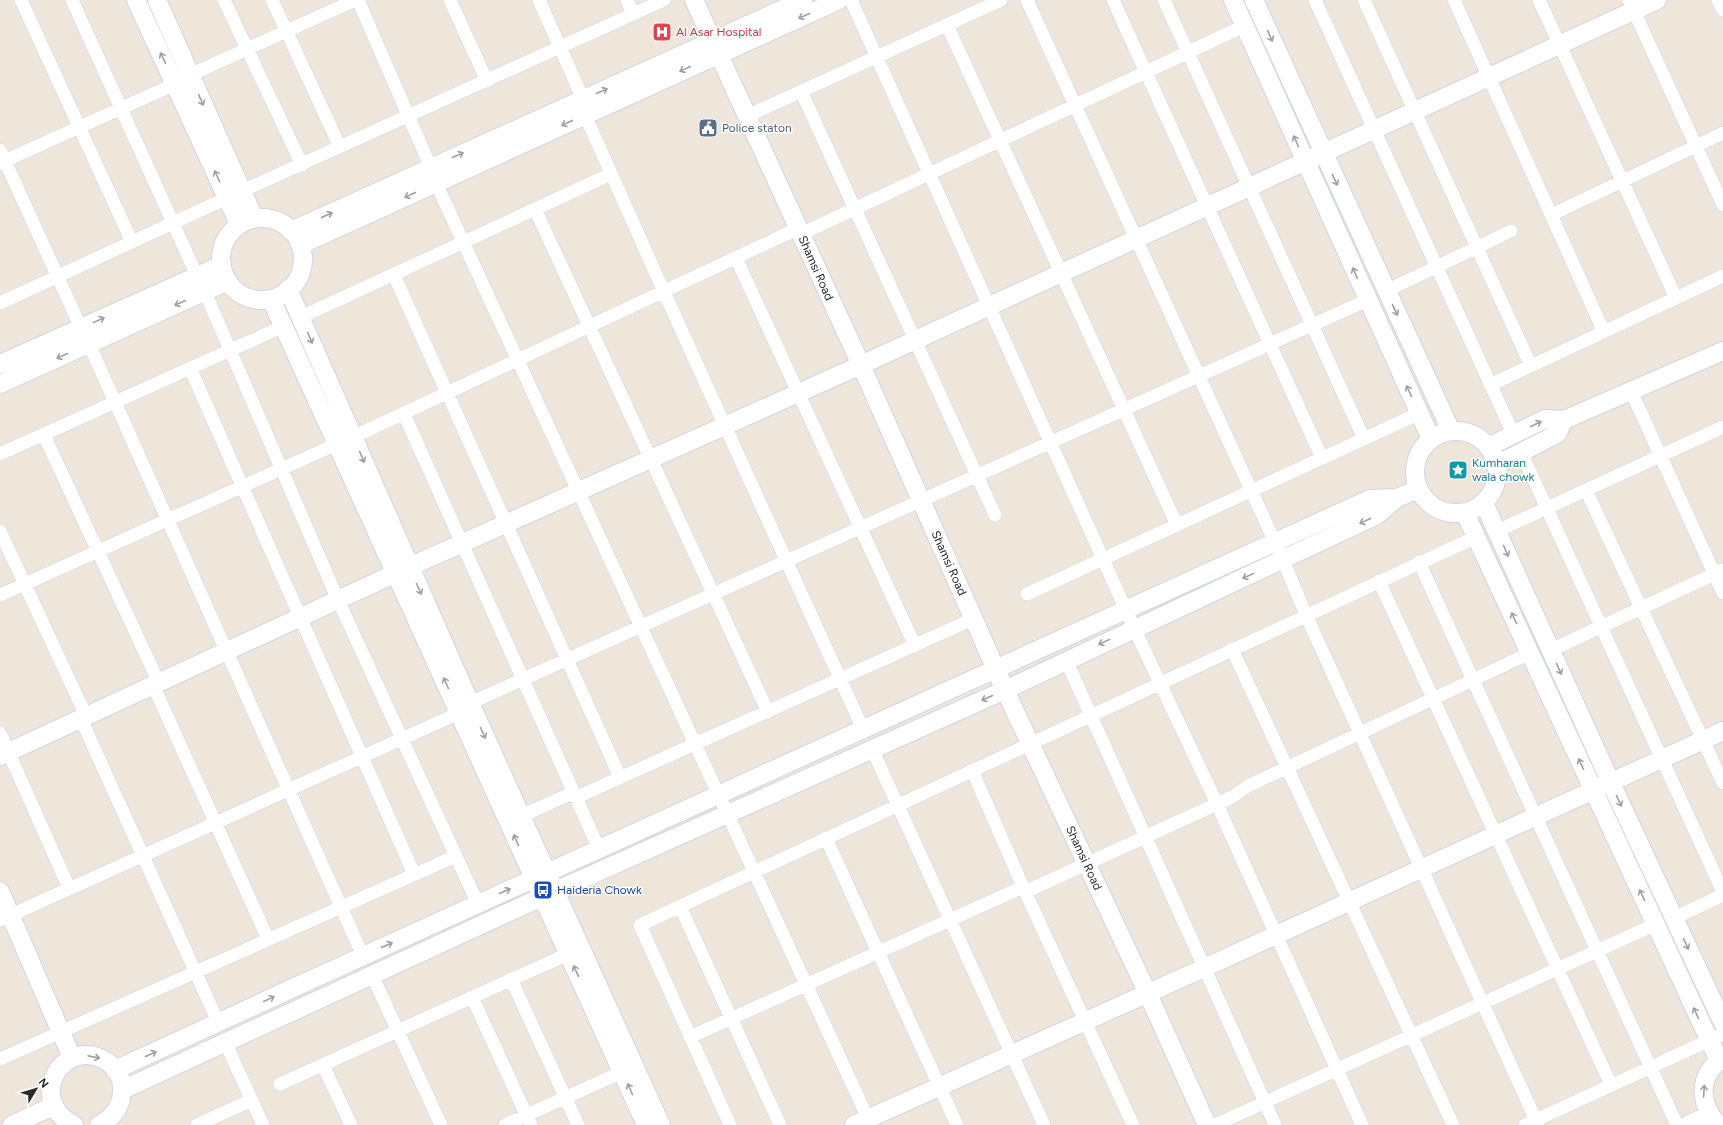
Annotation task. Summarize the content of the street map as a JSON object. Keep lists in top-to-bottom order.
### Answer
{
  "streets": {
    "street": ["Shamsi Road"]
  },
  "places": {
    "hospital": ["Al Asar Hospital"],
    "public building": ["Police staton"],
    "place": ["Kumharan wala chowk"],
    "bus stop": ["Haideria Chowk"]
  },
  "north": "top right"
}
